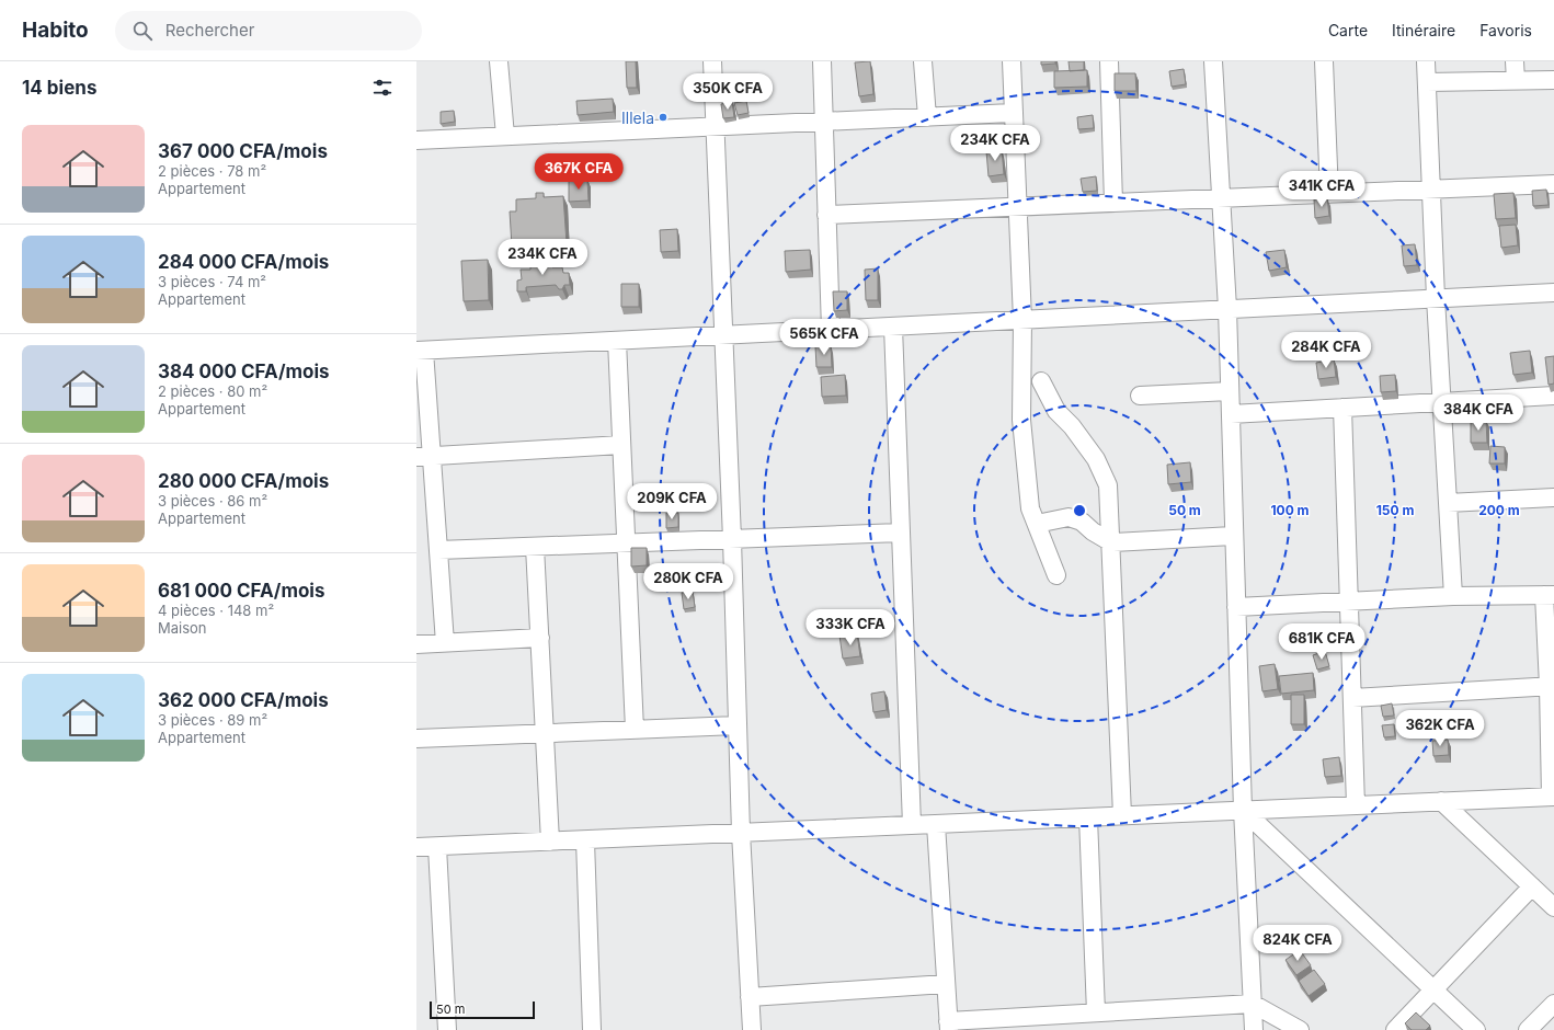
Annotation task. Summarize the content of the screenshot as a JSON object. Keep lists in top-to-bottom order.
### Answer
{
  "places": ["Illela"],
  "scale_bar": "50 m",
  "page": {
    "header": "Habito",
    "search": "Rechercher",
    "nav": ["Carte", "Itinéraire", "Favoris"],
    "heading": "14 biens",
    "price": [
      "350K CFA",
      "234K CFA",
      "367K CFA",
      "341K CFA",
      "234K CFA",
      "565K CFA",
      "284K CFA",
      "384K CFA",
      "209K CFA",
      "280K CFA",
      "333K CFA",
      "681K CFA",
      "362K CFA",
      "824K CFA"
    ],
    "list": [
      {
        "name": "367 000 CFA/mois",
        "note": "2 pièces · 78 m² · Appartement"
      },
      {
        "name": "284 000 CFA/mois",
        "note": "3 pièces · 74 m² · Appartement"
      },
      {
        "name": "384 000 CFA/mois",
        "note": "2 pièces · 80 m² · Appartement"
      },
      {
        "name": "280 000 CFA/mois",
        "note": "3 pièces · 86 m² · Appartement"
      },
      {
        "name": "681 000 CFA/mois",
        "note": "4 pièces · 148 m² · Maison"
      },
      {
        "name": "362 000 CFA/mois",
        "note": "3 pièces · 89 m² · Appartement"
      }
    ],
    "scale": "50 m"
  },
  "rings": [
    "50 m",
    "100 m",
    "150 m",
    "200 m"
  ]
}
